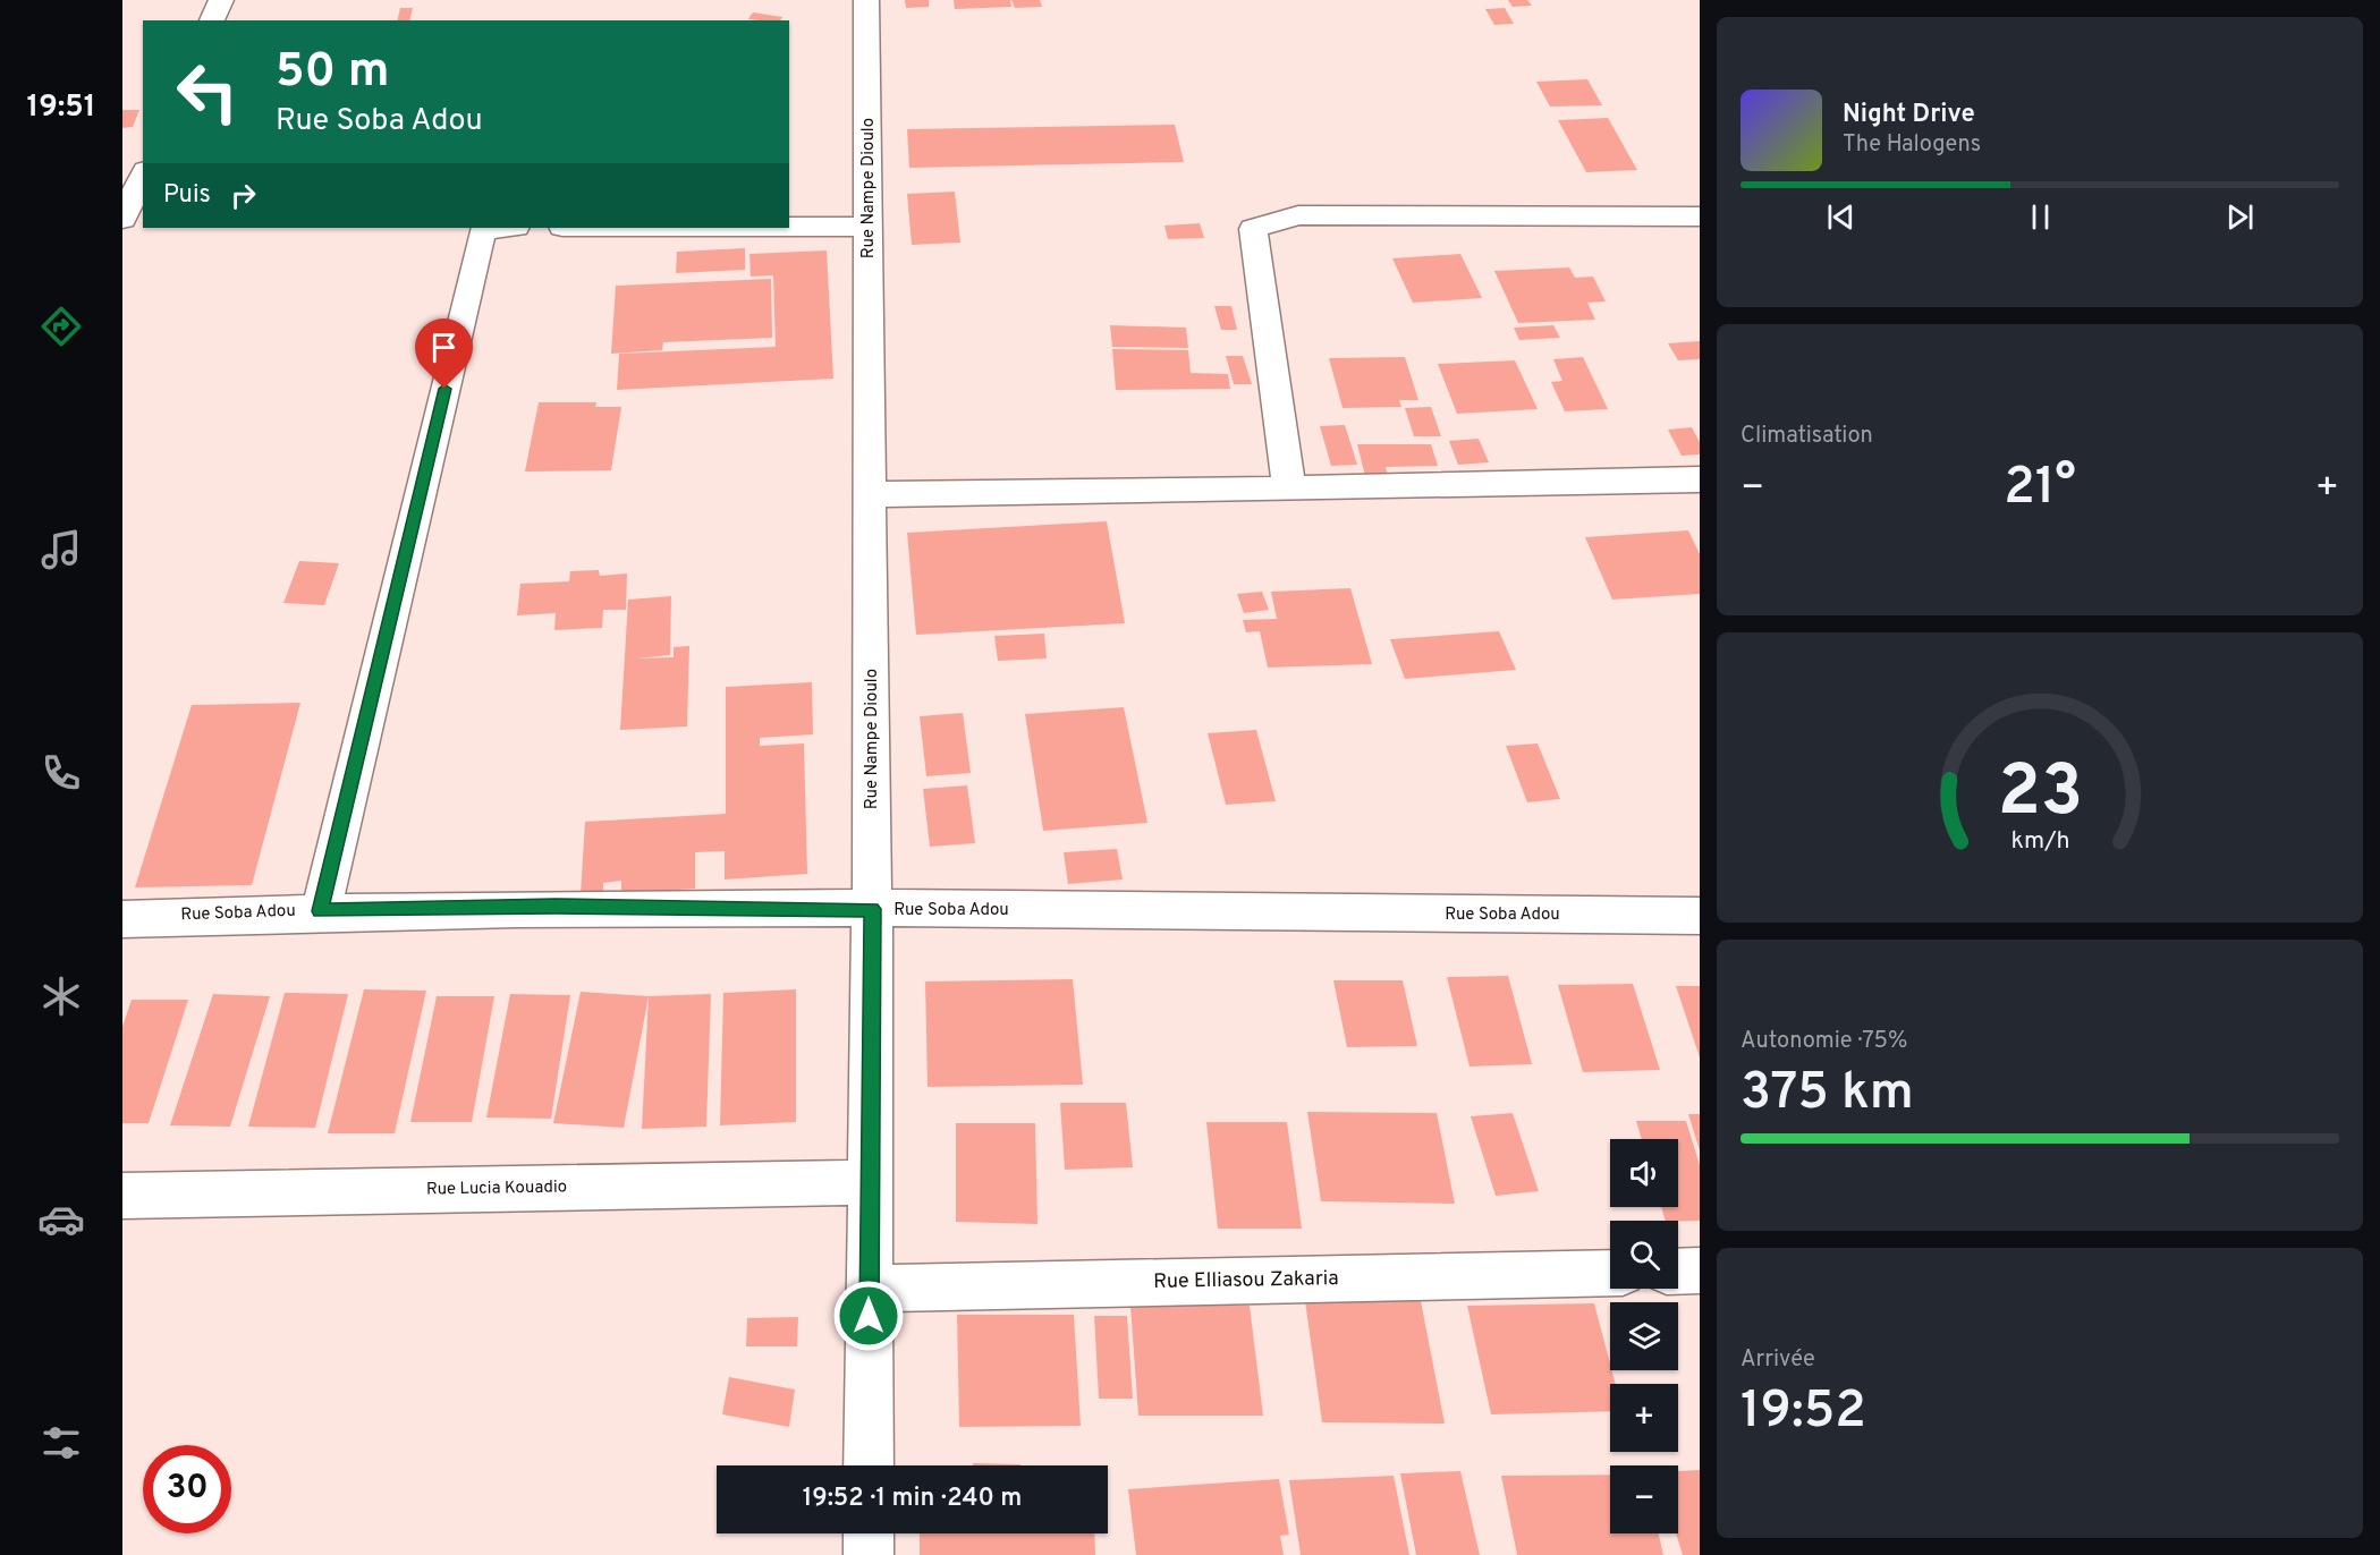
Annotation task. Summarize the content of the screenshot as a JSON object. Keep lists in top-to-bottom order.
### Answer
{
  "streets": {
    "street": [
      "Rue Nampe Dioulo",
      "Rue Soba Adou",
      "Rue Lucia Kouadio",
      "Rue Elliasou Zakaria"
    ]
  },
  "crossings": [
    ["Rue Nampe Dioulo", "Rue Soba Adou"],
    ["Rue Nampe Dioulo", "Rue Lucia Kouadio"],
    ["Rue Nampe Dioulo", "Rue Elliasou Zakaria"]
  ],
  "page": {
    "tabs": "19:51",
    "turn": ["50 m", "Rue Soba Adou"],
    "song": ["Night Drive", "The Halogens"],
    "then": "Puis",
    "tile": [
      "Climatisation",
      ["Autonomie · 75%", "375 km"],
      ["Arrivée", "19:52"]
    ],
    "heat": ["−", "21°", "+"],
    "map_buttons": ["+", "−"],
    "limit": "30",
    "trip": "19:52 · 1 min · 240 m",
    "gauge": ["23", "km/h"]
  }
}
